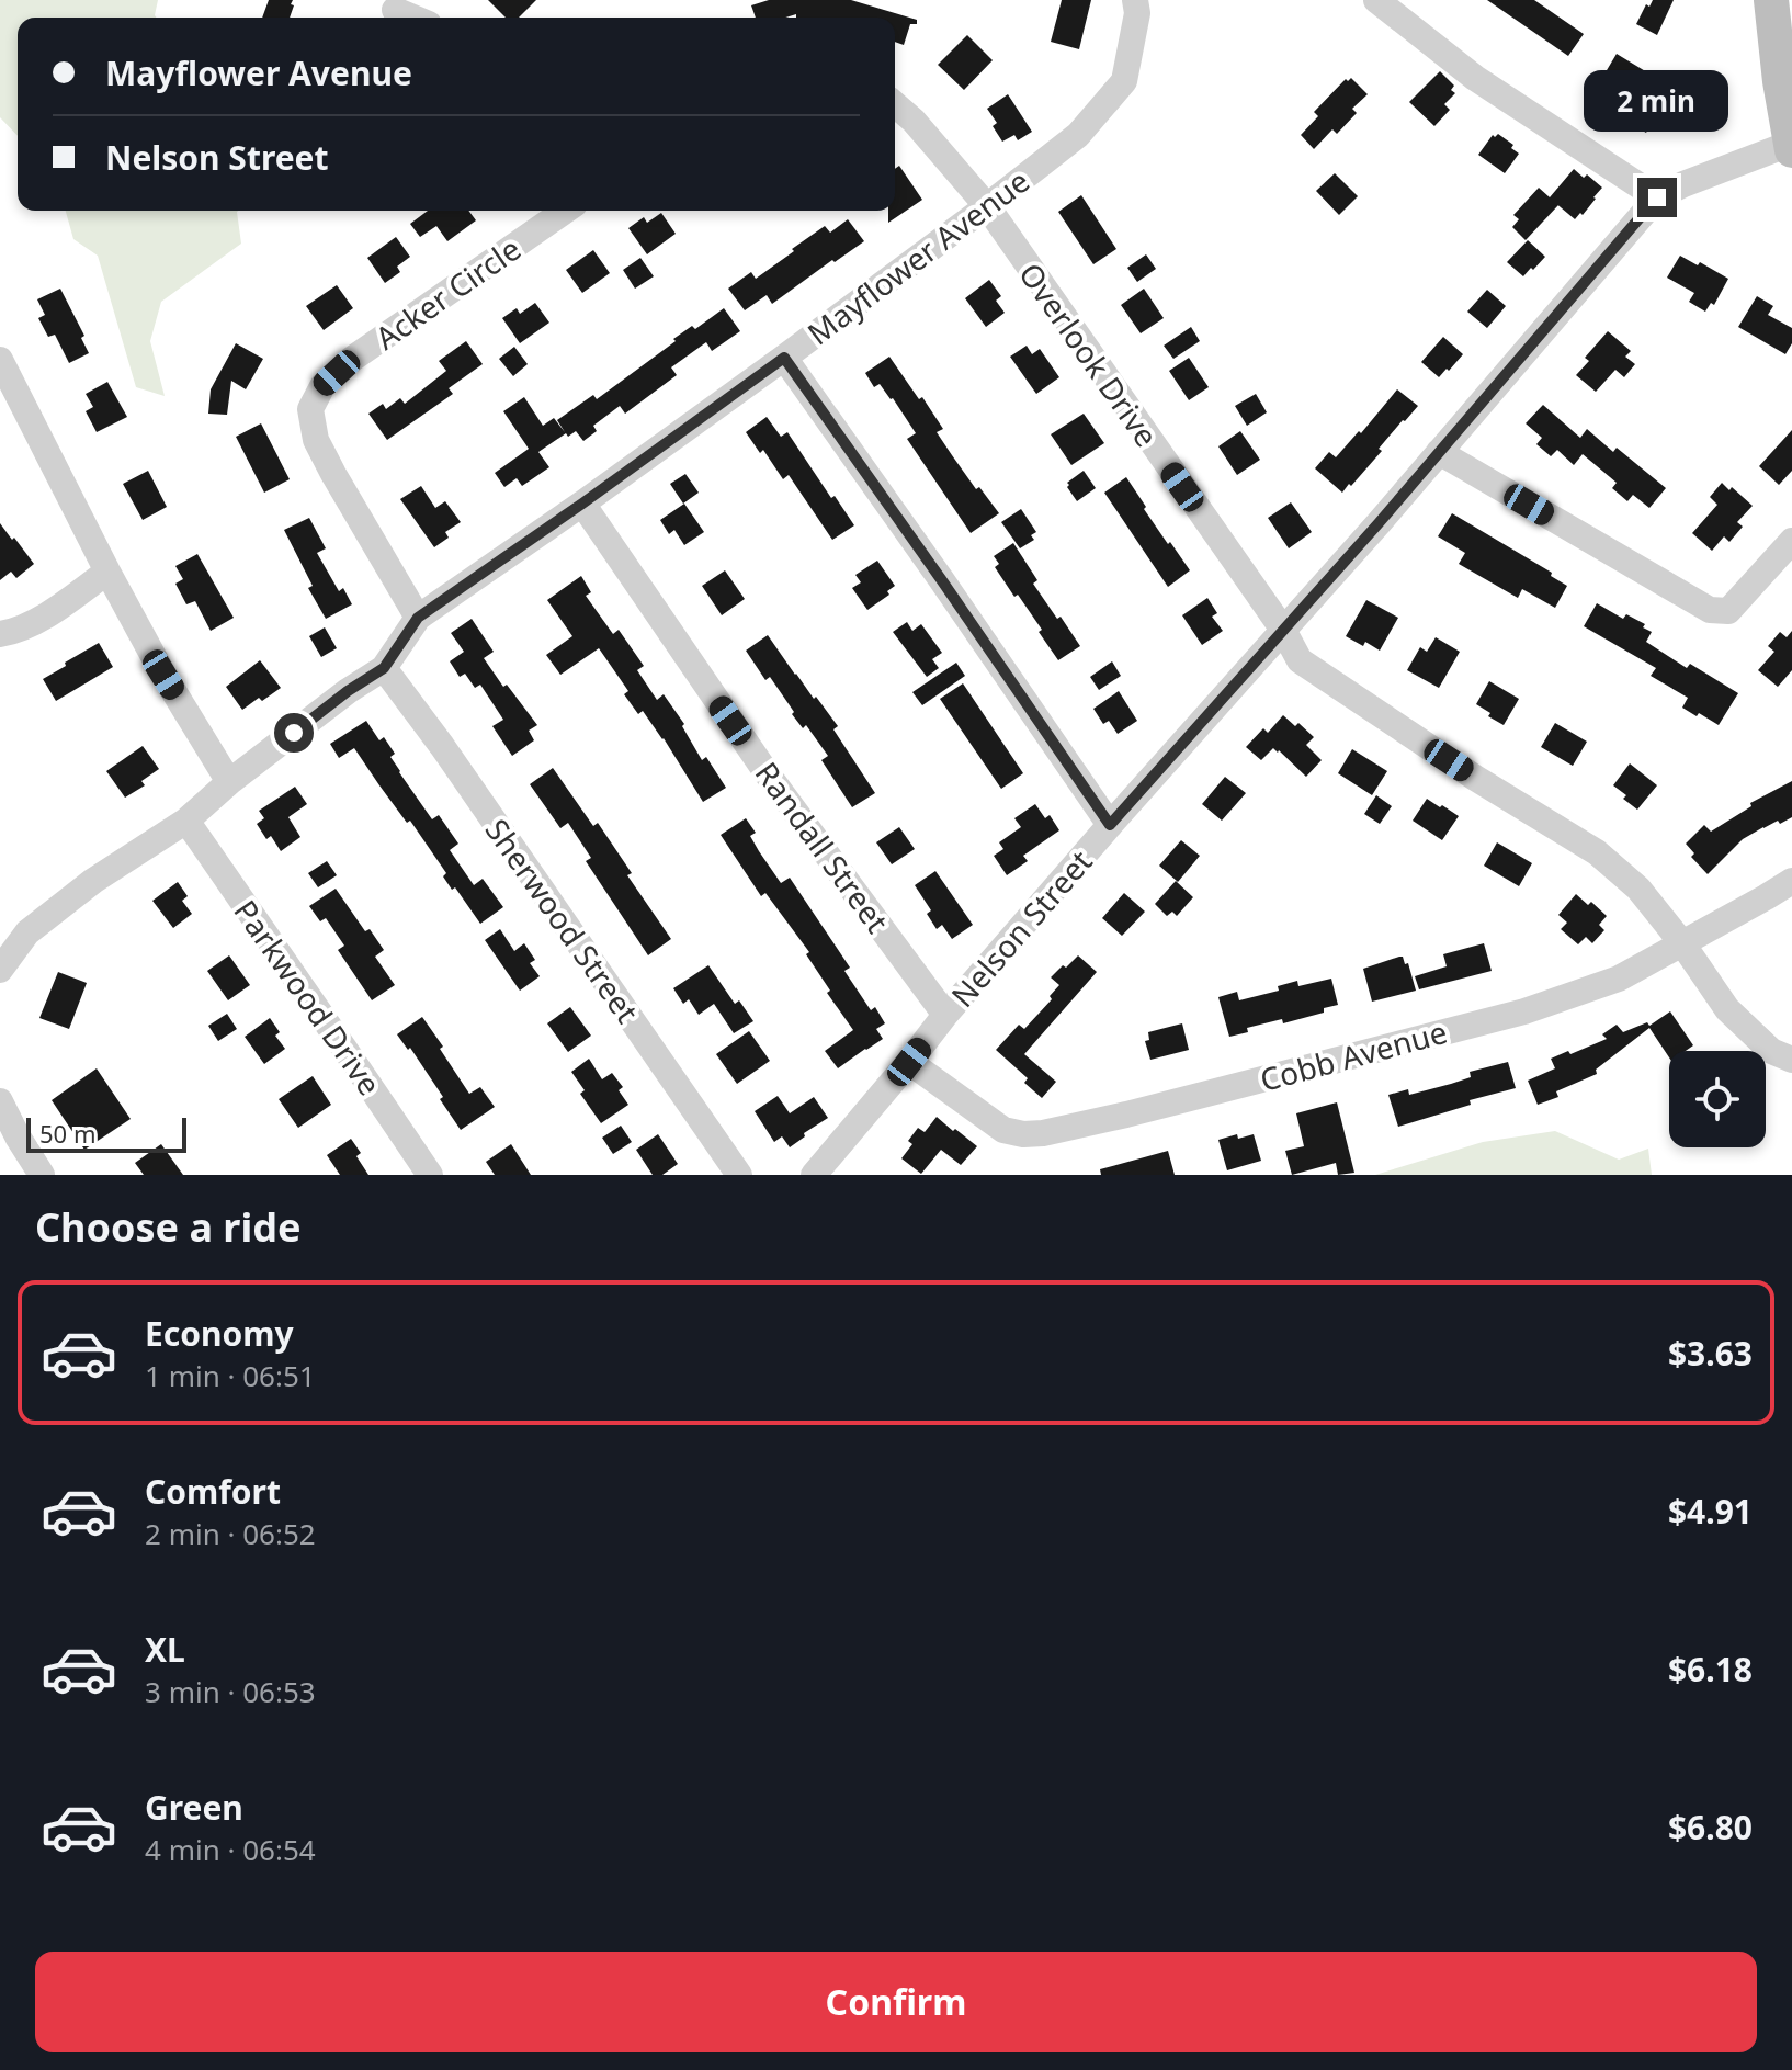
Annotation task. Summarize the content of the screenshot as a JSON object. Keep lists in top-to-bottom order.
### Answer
{
  "streets": {
    "street": [
      "Mayflower Avenue",
      "Acker Circle",
      "Overlook Drive",
      "Randall Street",
      "Sherwood Street",
      "Nelson Street",
      "Parkwood Drive",
      "Cobb Avenue"
    ]
  },
  "crossings": [
    ["Mayflower Avenue", "Acker Circle"],
    ["Mayflower Avenue", "Overlook Drive"],
    ["Mayflower Avenue", "Randall Street"],
    ["Mayflower Avenue", "Sherwood Street"],
    ["Mayflower Avenue", "Parkwood Drive"],
    ["Overlook Drive", "Nelson Street"],
    ["Overlook Drive", "Cobb Avenue"],
    ["Randall Street", "Nelson Street"],
    ["Nelson Street", "Cobb Avenue"]
  ],
  "scale_bar": "50 m",
  "page": {
    "banner": ["Mayflower Avenue", "Nelson Street"],
    "bubble": "2 min",
    "scale": "50 m",
    "heading": "Choose a ride",
    "list": [
      {
        "name": "Economy",
        "note": "1 min · 06:51",
        "value": "$3.63"
      },
      {
        "name": "Comfort",
        "note": "2 min · 06:52",
        "value": "$4.91"
      },
      {
        "name": "XL",
        "note": "3 min · 06:53",
        "value": "$6.18"
      },
      {
        "name": "Green",
        "note": "4 min · 06:54",
        "value": "$6.80"
      }
    ],
    "buttons": "Confirm"
  }
}
